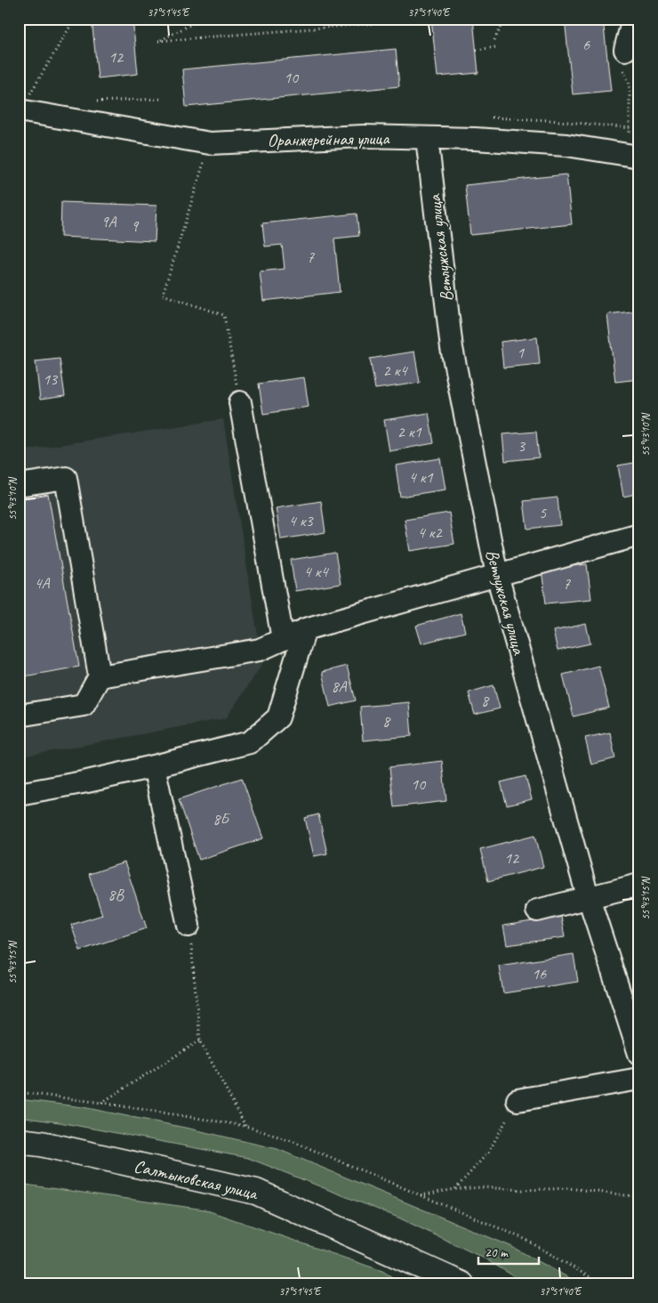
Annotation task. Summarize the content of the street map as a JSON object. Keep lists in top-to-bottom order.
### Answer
{
  "streets": {
    "main road": ["Салтыковская улица"],
    "street": ["Оранжерейная улица", "Ветлужская улица"]
  },
  "crossings": [
    ["Оранжерейная улица", "Ветлужская улица"]
  ],
  "house_numbers": [
    "6",
    "12",
    "10",
    "9А",
    "9",
    "7",
    "1",
    "2 к4",
    "13",
    "2 к1",
    "3",
    "4 к1",
    "5",
    "4 к3",
    "4 к2",
    "4 к4",
    "4А",
    "7",
    "8А",
    "8",
    "8",
    "10",
    "8Б",
    "12",
    "8В",
    "16"
  ],
  "scale_bar": "20 m",
  "coordinates": [
    "37°51'45\"E",
    "37°51'40\"E",
    "55°43'10\"N",
    "55°43'15\"N"
  ]
}
